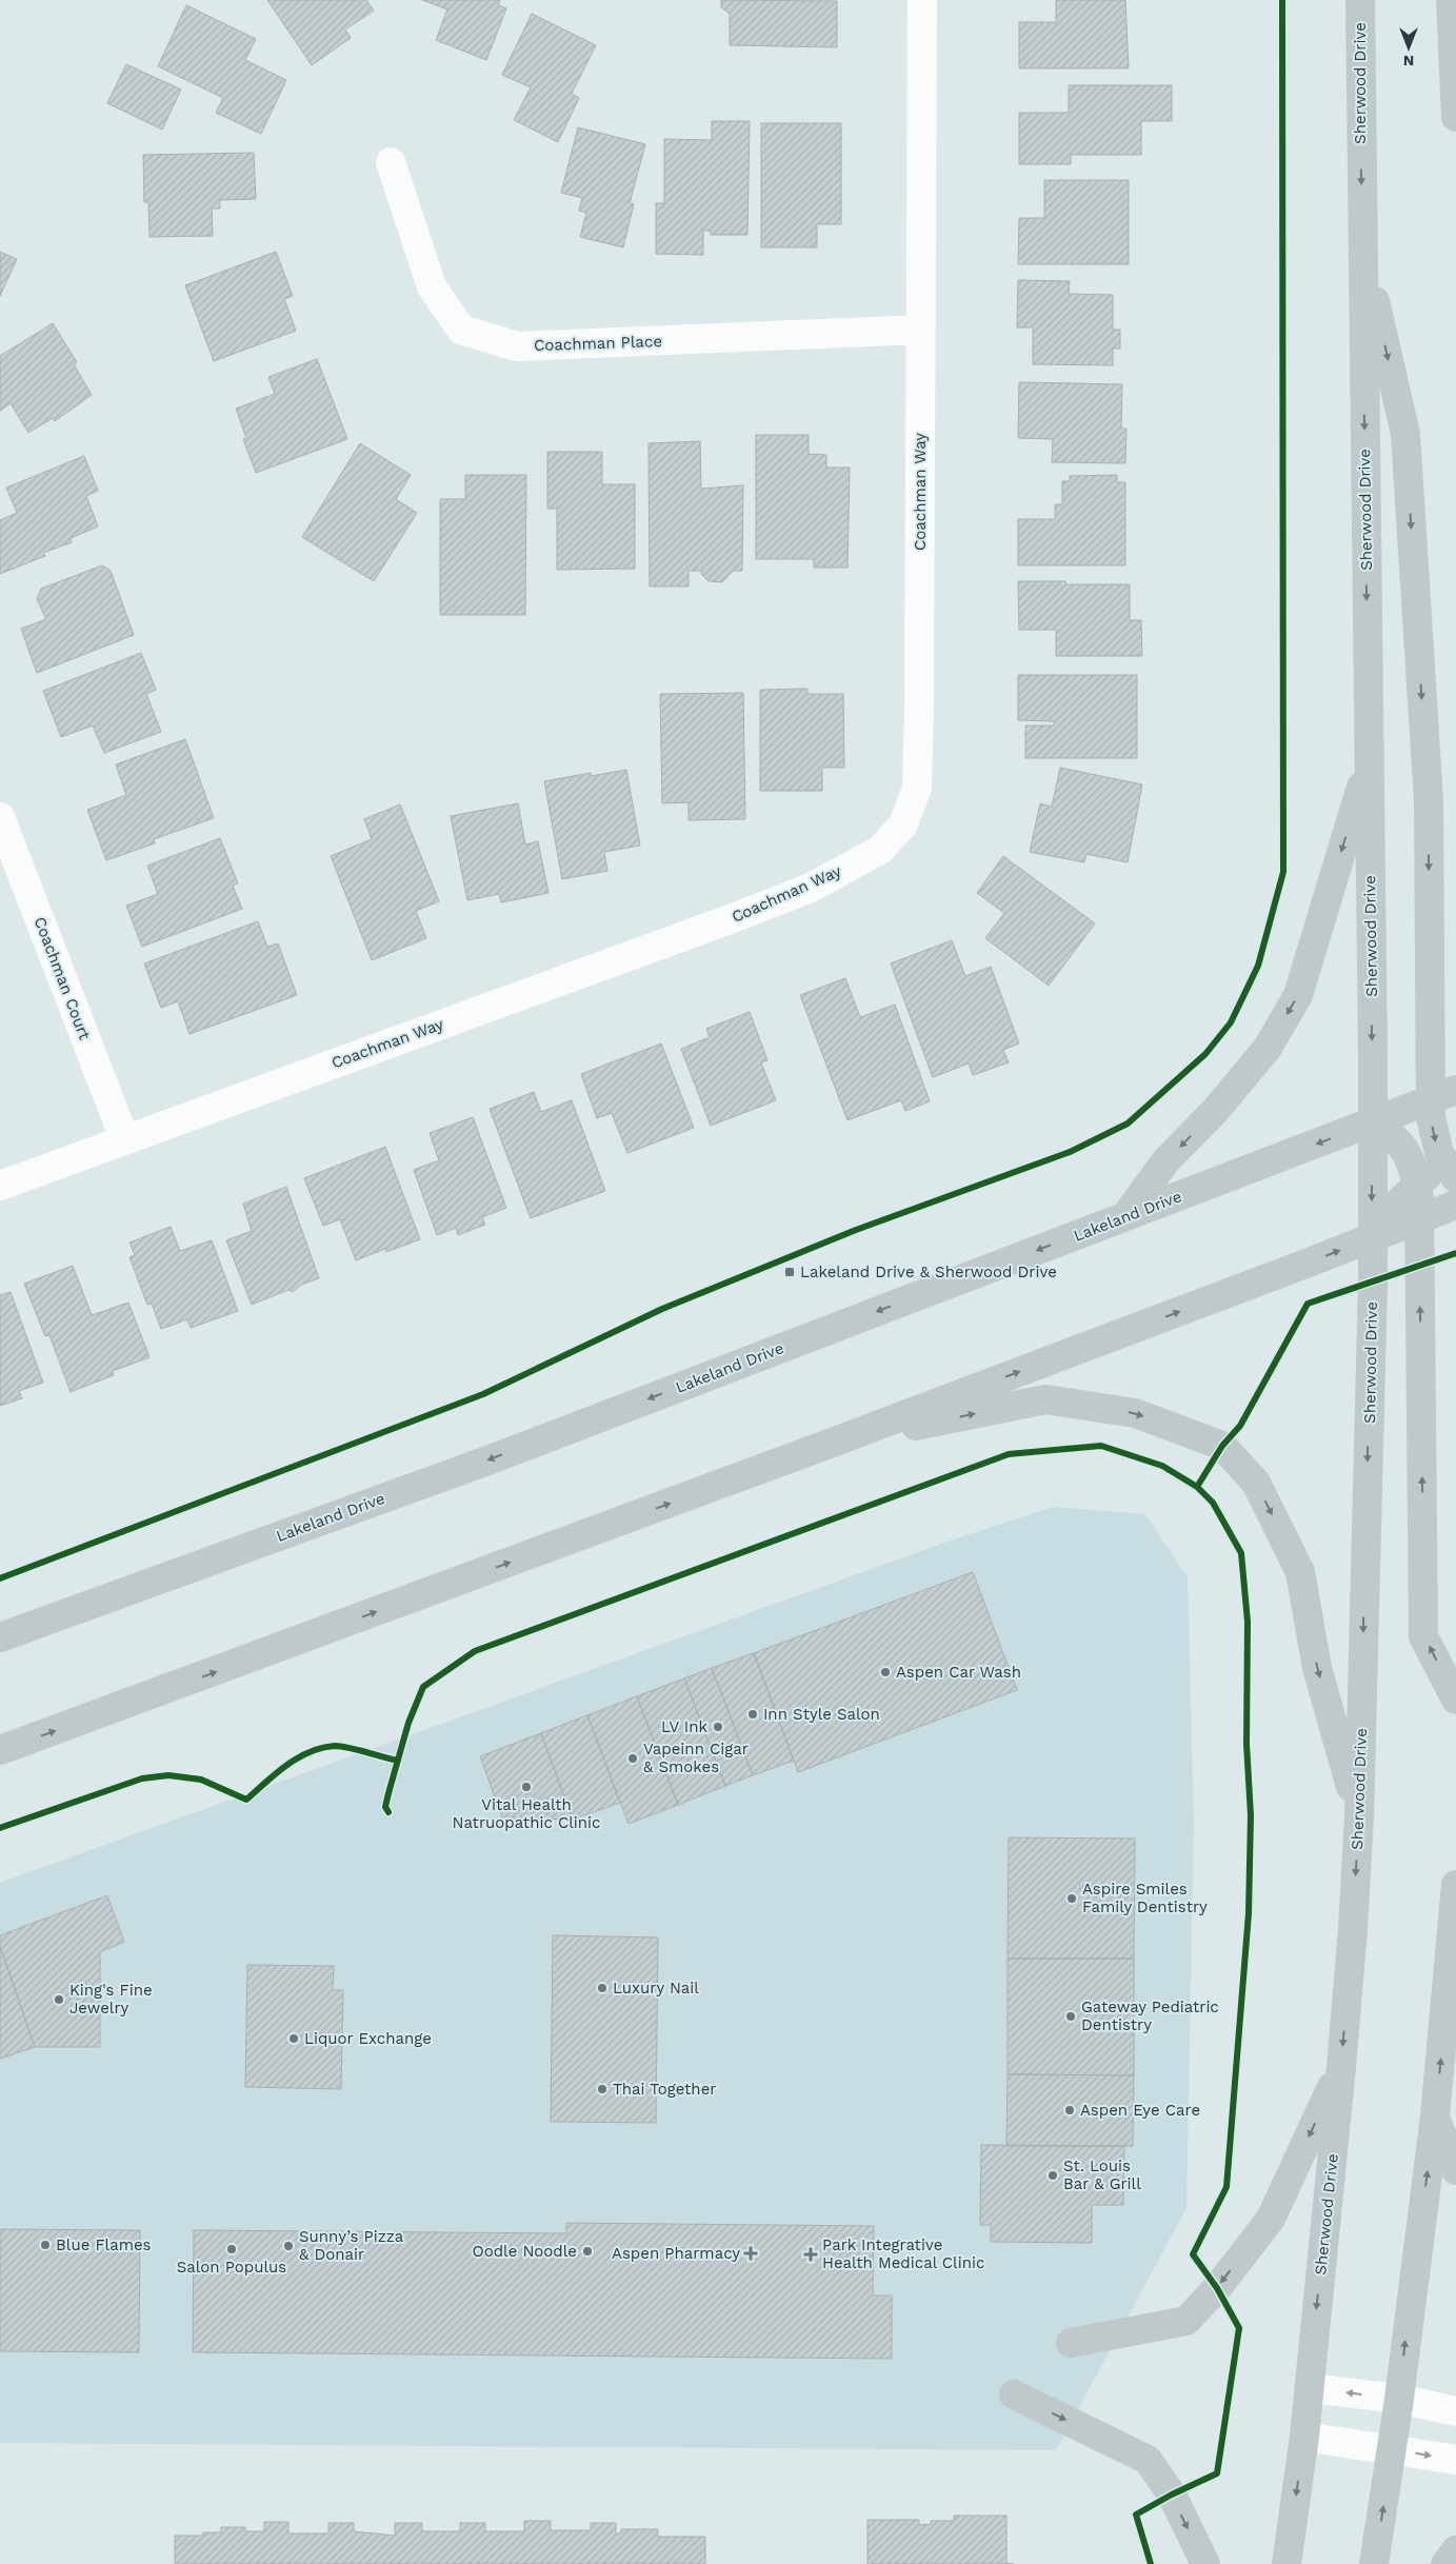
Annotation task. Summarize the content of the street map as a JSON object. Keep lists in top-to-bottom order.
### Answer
{
  "streets": {
    "main road": ["Sherwood Drive", "Lakeland Drive"],
    "street": ["Coachman Place", "Coachman Way", "Coachman Court"]
  },
  "crossings": [
    ["Sherwood Drive", "Lakeland Drive"],
    ["Coachman Place", "Coachman Way"],
    ["Coachman Way", "Coachman Court"]
  ],
  "places": {
    "transit": ["Lakeland Drive & Sherwood Drive"],
    "other": [
      "Aspen Car Wash",
      "Inn Style Salon",
      "LV Ink",
      "Vapeinn Cigar & Smokes",
      "Vital Health Natruopathic Clinic",
      "Aspire Smiles Family Dentistry",
      "Luxury Nail",
      "King's Fine Jewelry",
      "Gateway Pediatric Dentistry",
      "Liquor Exchange",
      "Thai Together",
      "Aspen Eye Care",
      "St. Louis Bar & Grill",
      "Blue Flames",
      "Sunny’s Pizza & Donair",
      "Salon Populus",
      "Oodle Noodle"
    ],
    "health": ["Aspen Pharmacy", "Park Integrative Health Medical Clinic"]
  },
  "north": "bottom"
}
